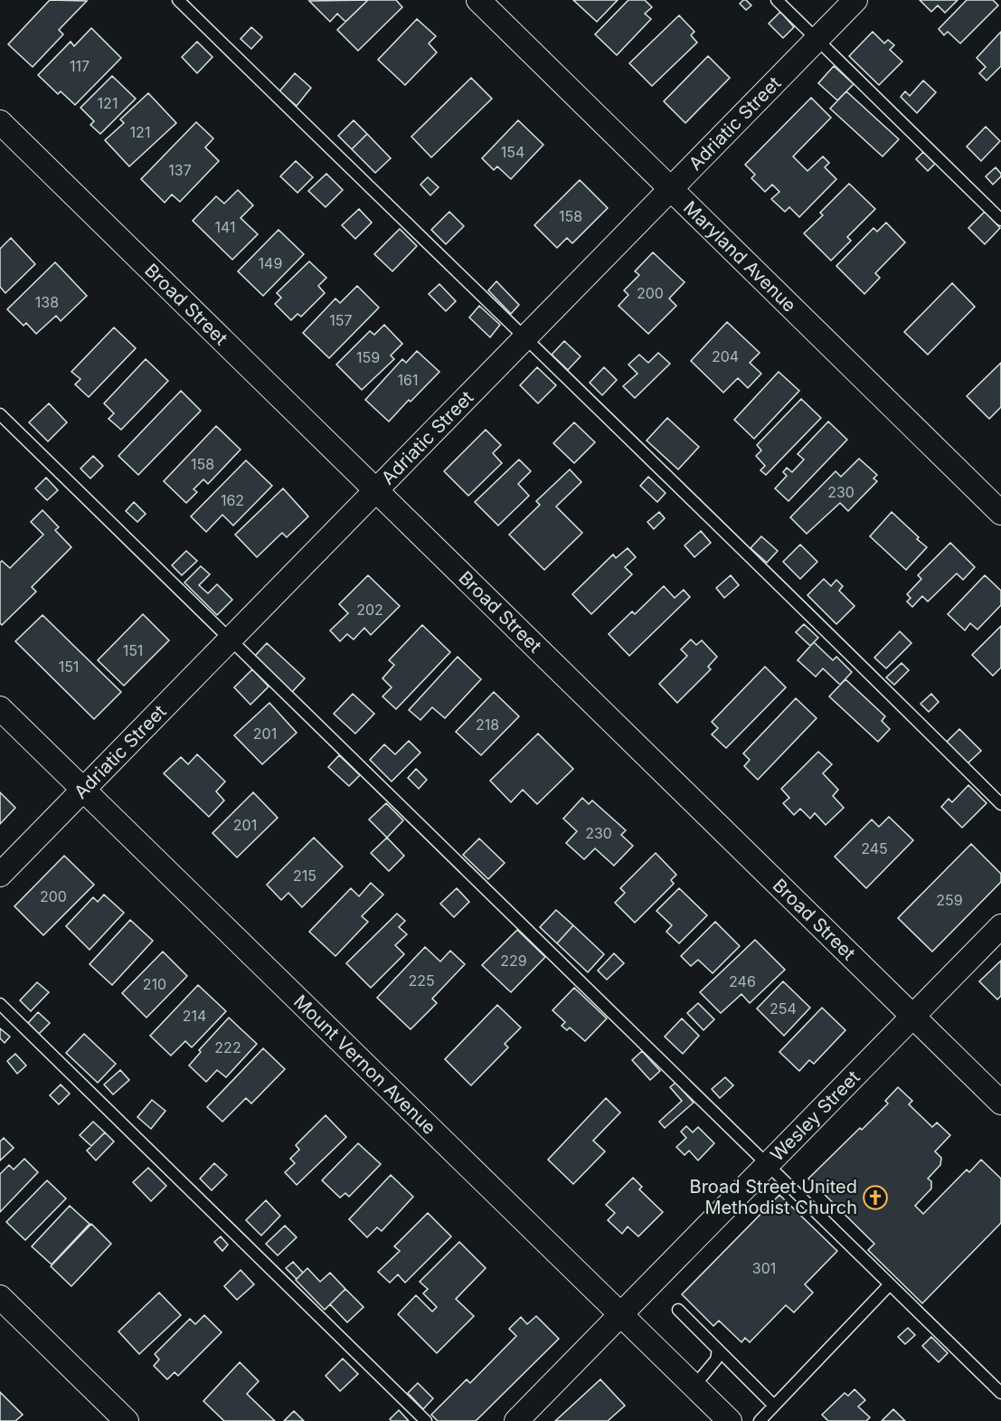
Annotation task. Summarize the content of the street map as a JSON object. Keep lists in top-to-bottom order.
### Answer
{
  "streets": {
    "street": [
      "Adriatic Street",
      "Maryland Avenue",
      "Broad Street",
      "Mount Vernon Avenue",
      "Wesley Street"
    ]
  },
  "crossings": [
    ["Adriatic Street", "Maryland Avenue"],
    ["Adriatic Street", "Broad Street"],
    ["Adriatic Street", "Mount Vernon Avenue"],
    ["Broad Street", "Wesley Street"],
    ["Mount Vernon Avenue", "Wesley Street"]
  ],
  "places": {
    "church": ["Broad Street United Methodist Church"]
  },
  "house_numbers": [
    "117",
    "121",
    "121",
    "154",
    "137",
    "158",
    "141",
    "149",
    "200",
    "138",
    "157",
    "204",
    "159",
    "161",
    "158",
    "230",
    "162",
    "202",
    "151",
    "151",
    "218",
    "201",
    "201",
    "230",
    "245",
    "215",
    "200",
    "259",
    "229",
    "225",
    "246",
    "210",
    "254",
    "214",
    "222",
    "301"
  ]
}
